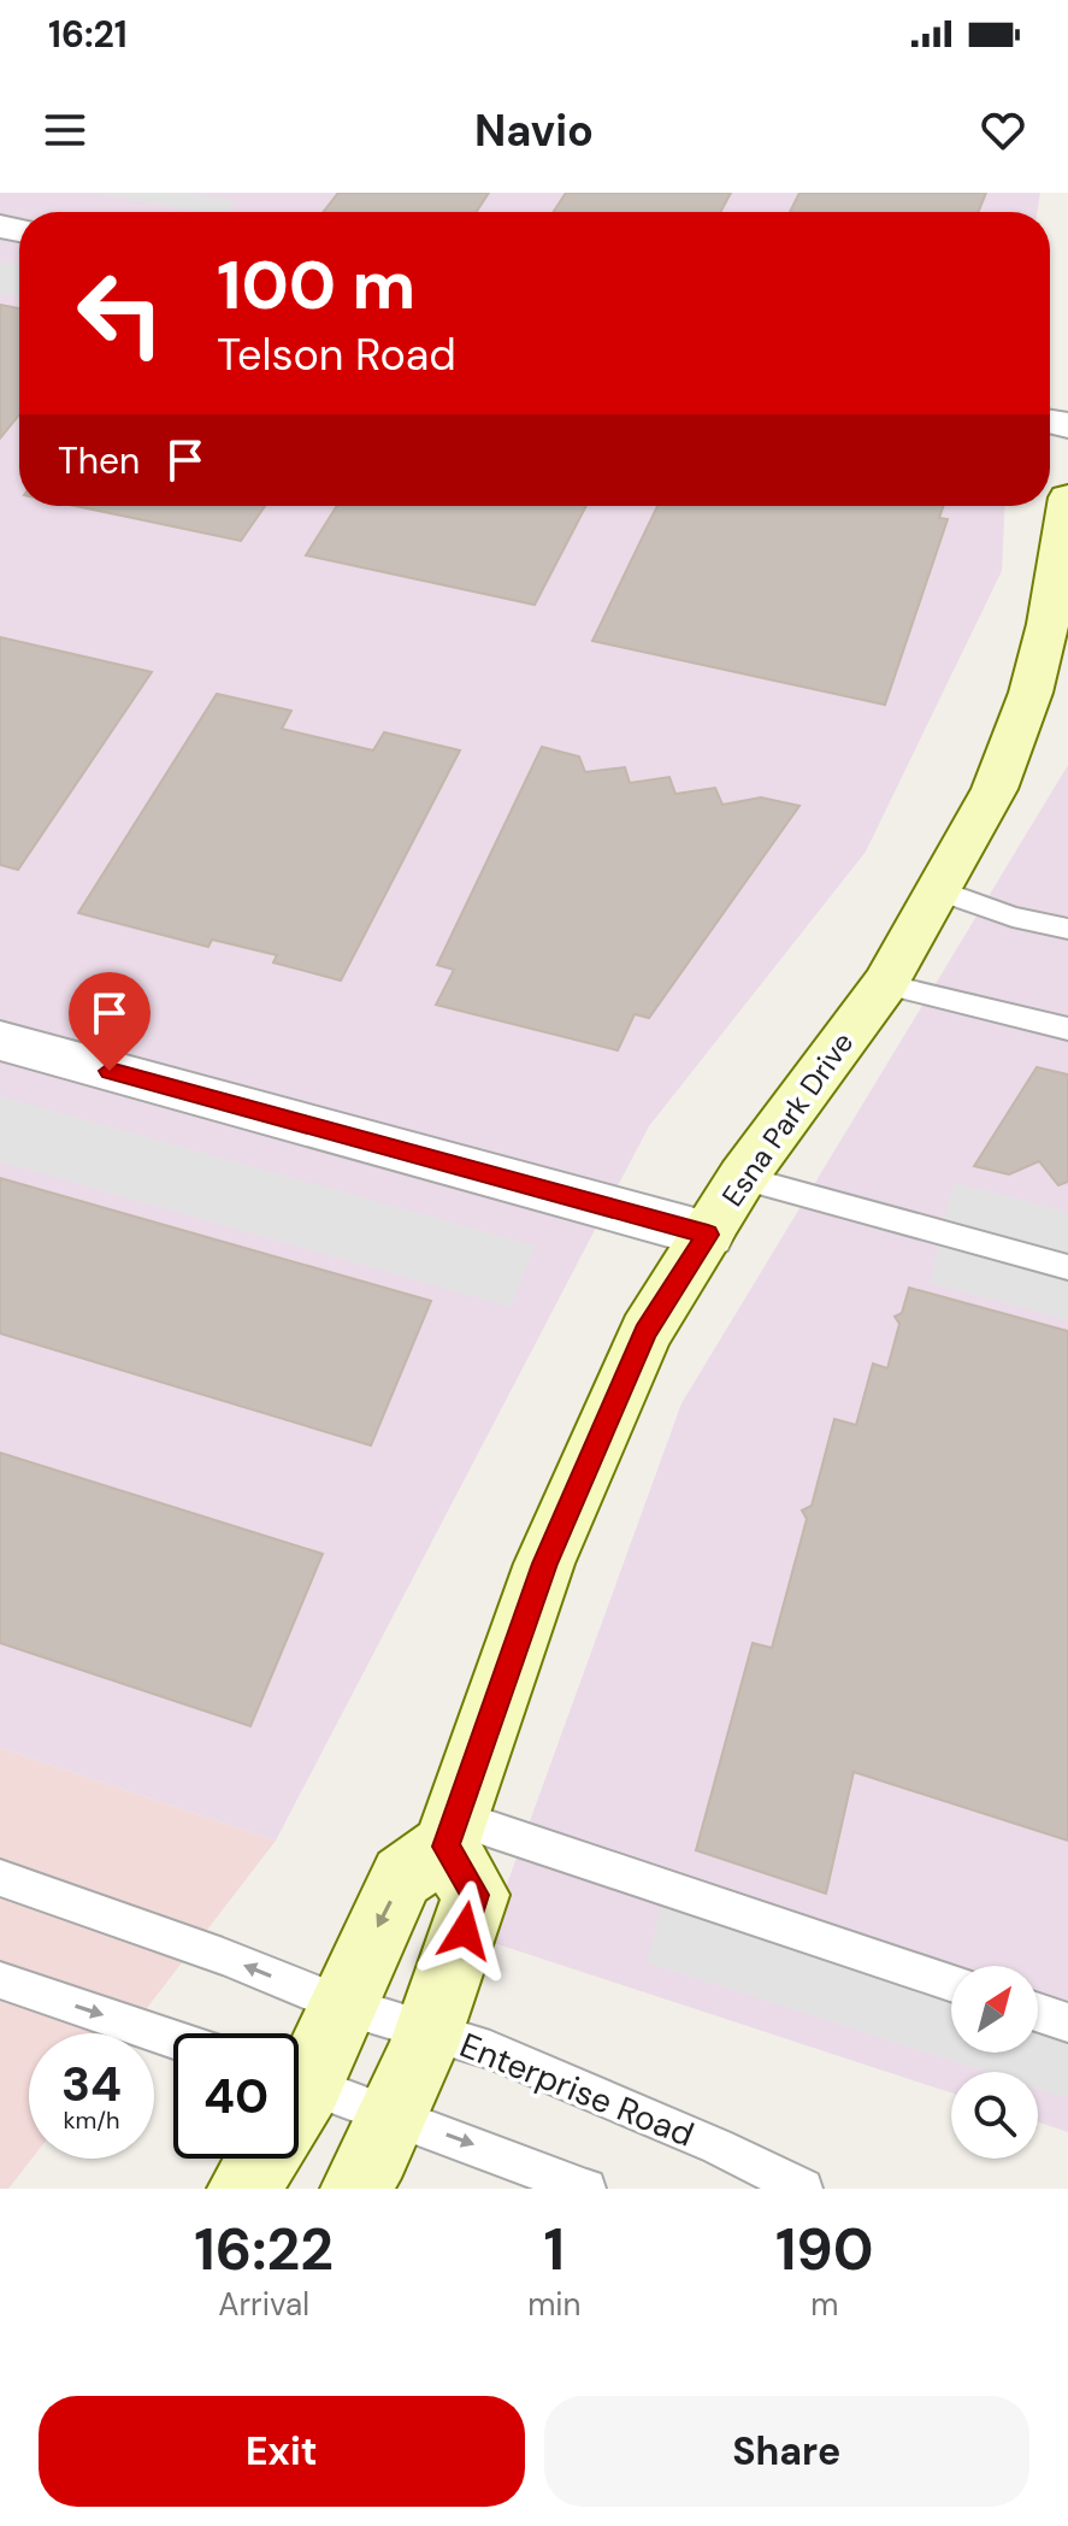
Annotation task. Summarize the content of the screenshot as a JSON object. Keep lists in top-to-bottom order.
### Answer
{
  "streets": {
    "street": ["Esna Park Drive"],
    "lane": ["Enterprise Road"]
  },
  "north": "top right",
  "page": {
    "status": "16:21",
    "header": "Navio",
    "turn": ["100 m", "Telson Road"],
    "then": "Then",
    "speed": "34 km/h",
    "limit": "40",
    "eta": [
      "16:22",
      "Arrival",
      "1",
      "min",
      "190",
      "m"
    ],
    "buttons": ["Exit", "Share"]
  }
}
